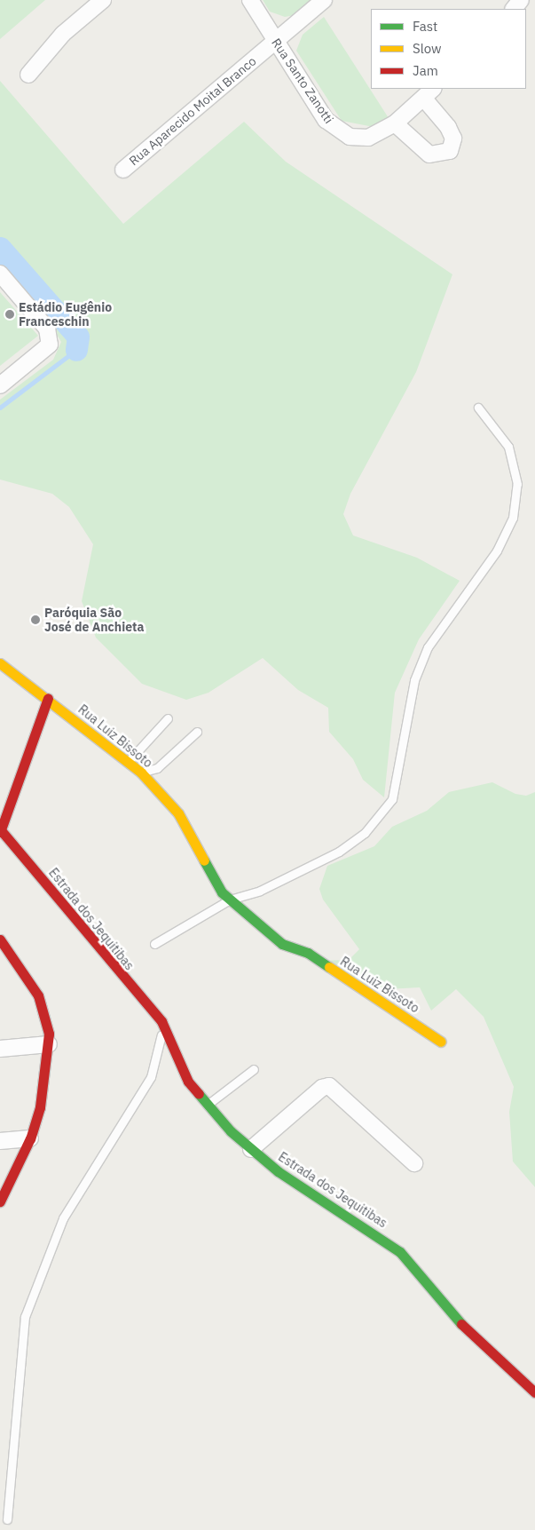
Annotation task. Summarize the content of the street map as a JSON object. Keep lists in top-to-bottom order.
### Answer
{
  "streets": {
    "street": [
      "Rua Santo Zanotti",
      "Rua Aparecido Moital Branco",
      "Rua Luiz Bissoto",
      "Estrada dos Jequitibas"
    ]
  },
  "crossings": [
    ["Rua Santo Zanotti", "Rua Aparecido Moital Branco"]
  ],
  "places": ["Estádio Eugênio Franceschin", "Paróquia São José de Anchieta"],
  "legend": ["Fast", "Slow", "Jam"]
}
